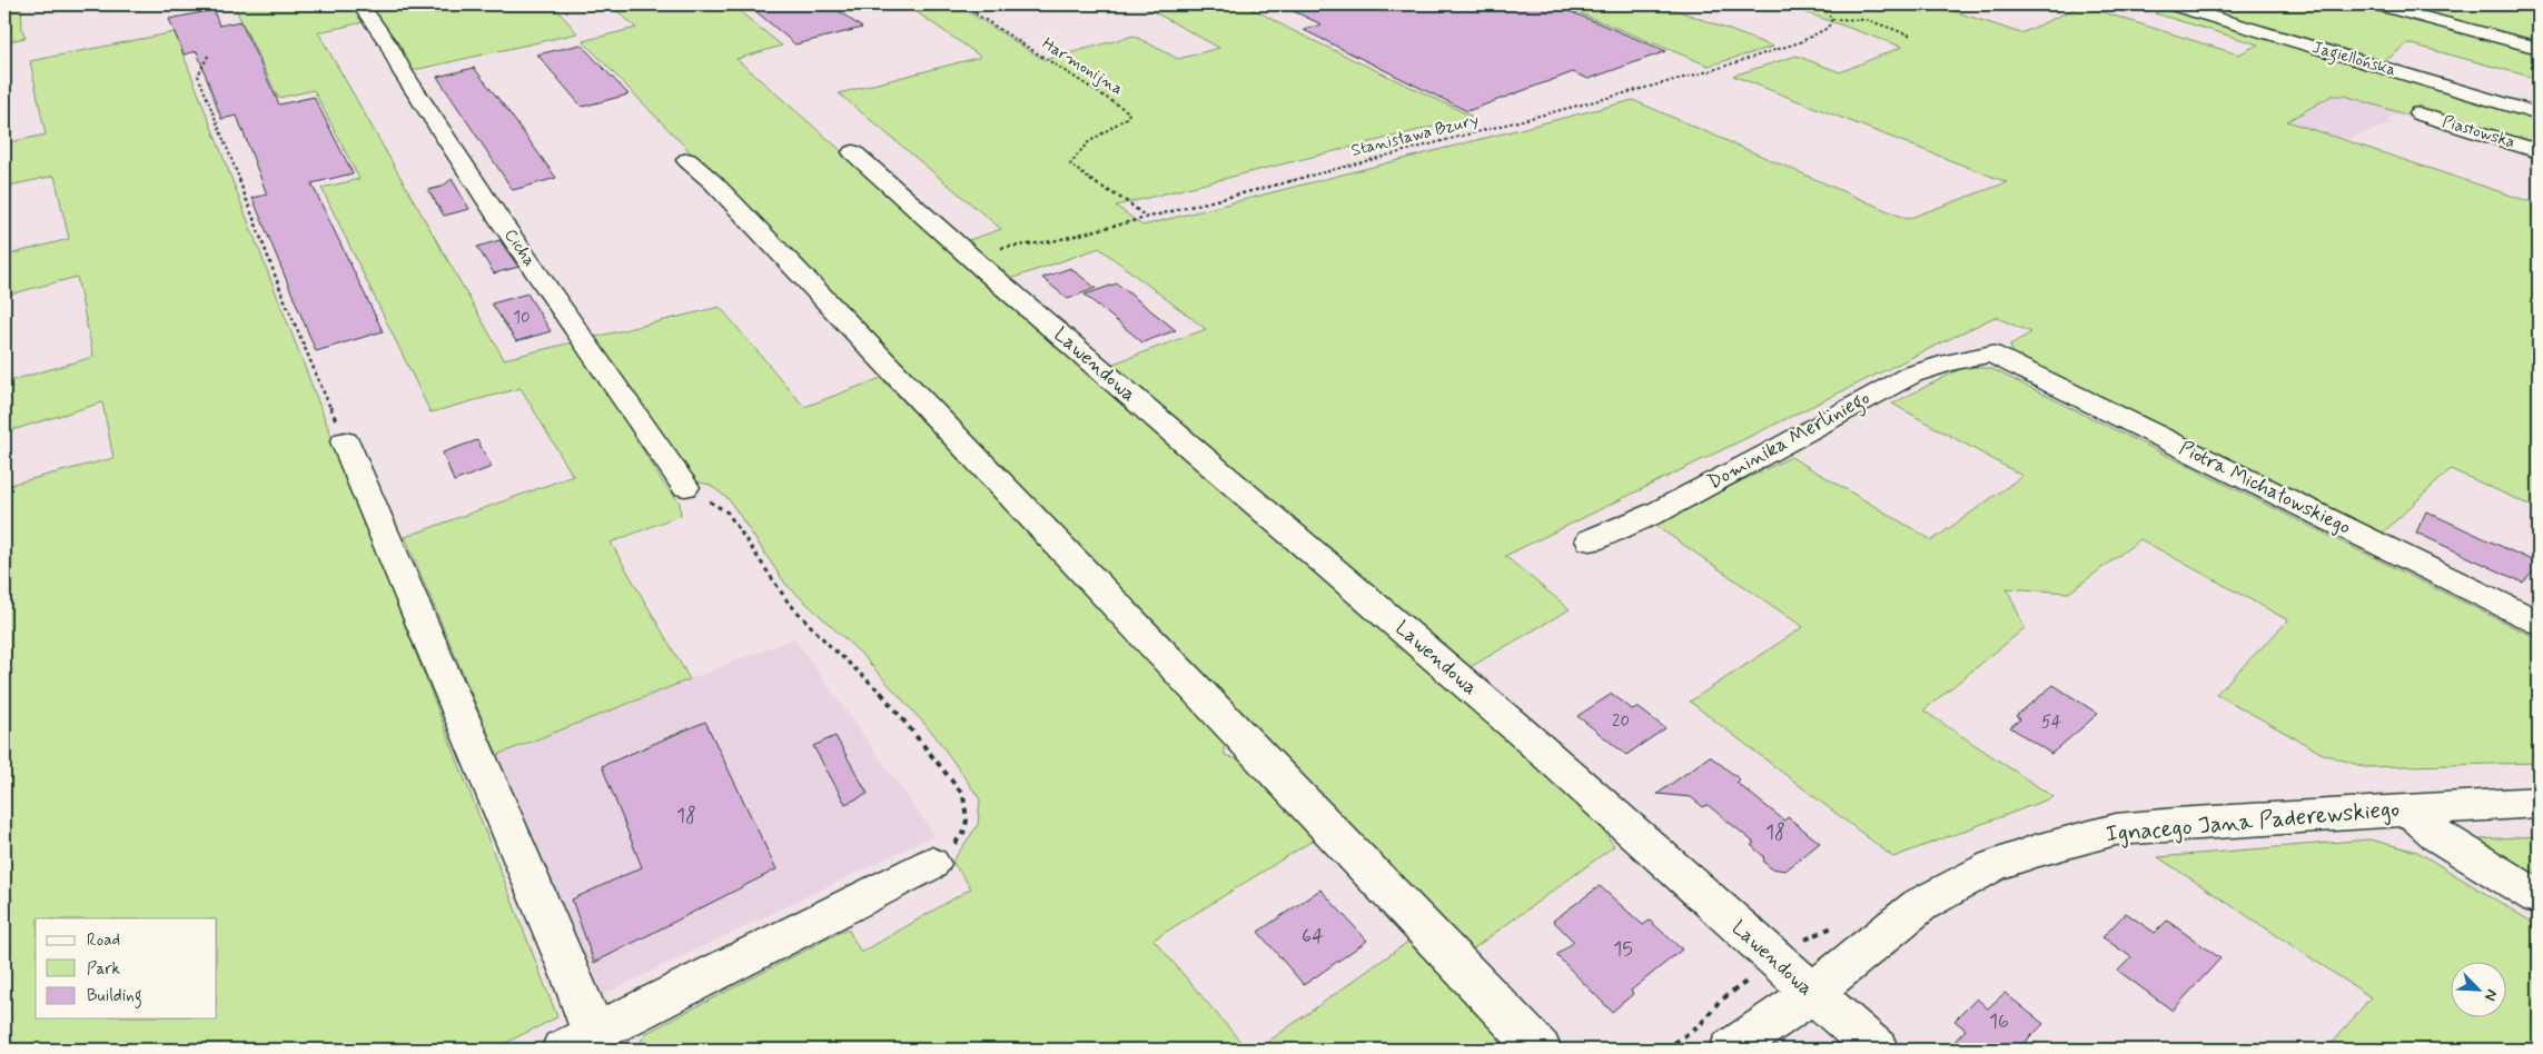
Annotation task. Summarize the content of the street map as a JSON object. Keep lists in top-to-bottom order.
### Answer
{
  "streets": {
    "street": [
      "Jagiellońska",
      "Piastowska",
      "Cicha",
      "Lawendowa",
      "Dominika Merliniego",
      "Piotra Michałowskiego",
      "Ignacego Jana Paderewskiego"
    ],
    "path": ["Harmonijna", "Stanisława Bzury"]
  },
  "crossings": [
    ["Harmonijna", "Stanisława Bzury"],
    ["Stanisława Bzury", "Lawendowa"],
    ["Lawendowa", "Ignacego Jana Paderewskiego"],
    ["Dominika Merliniego", "Piotra Michałowskiego"]
  ],
  "house_numbers": [
    "10",
    "20",
    "54",
    "18",
    "18",
    "64",
    "15",
    "16"
  ],
  "legend": ["Road", "Park", "Building"],
  "north": "bottom right"
}
